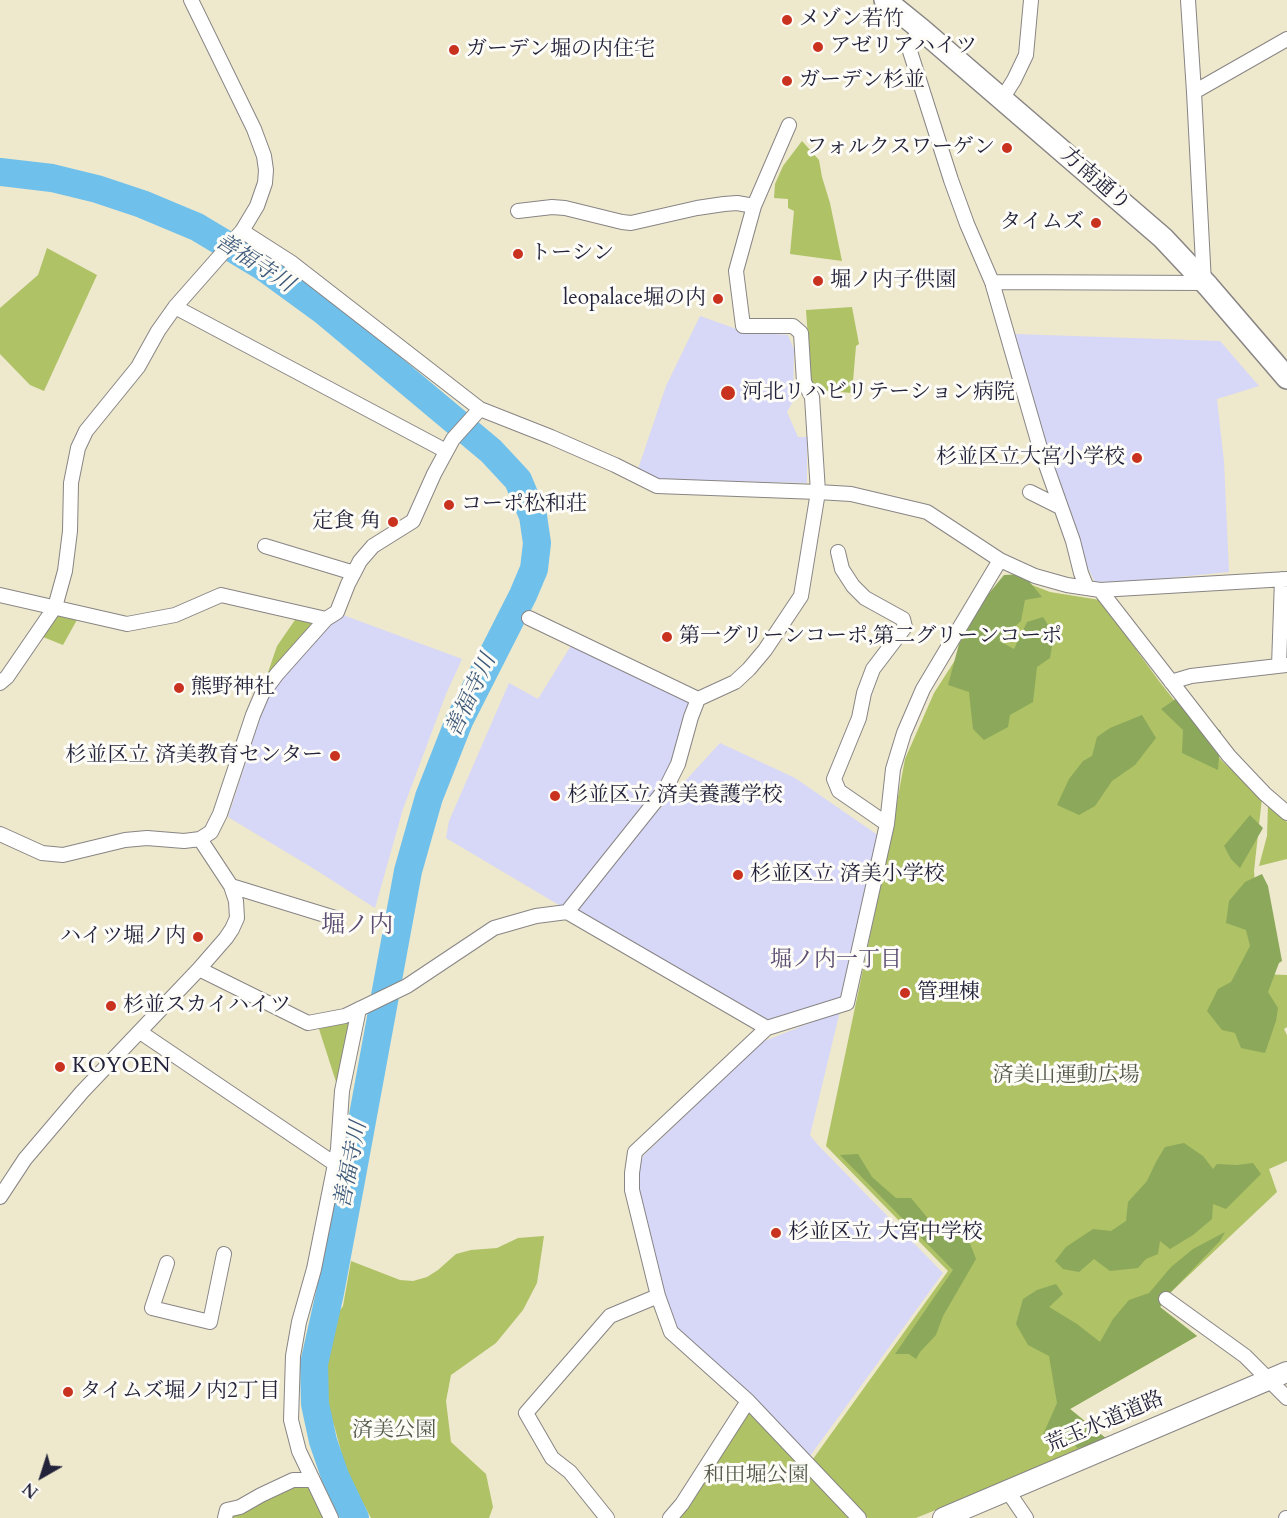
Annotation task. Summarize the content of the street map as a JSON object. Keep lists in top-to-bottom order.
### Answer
{
  "streets": {
    "main road": ["方南通り", "荒玉水道道路"]
  },
  "districts": ["堀ノ内", "堀ノ内一丁目"],
  "water": ["善福寺川"],
  "parks": ["済美山運動広場", "済美公園", "和田堀公園"],
  "places": [
    "メゾン若竹",
    "アゼリアハイツ",
    "ガーデン堀の内住宅",
    "ガーデン杉並",
    "フォルクスワーゲン",
    "タイムズ",
    "トーシン",
    "堀ノ内子供園",
    "leopalace堀の内",
    "河北リハビリテーション病院",
    "杉並区立大宮小学校",
    "コーポ松和荘",
    "定食 角",
    "第一グリーンコーポ,第二グリーンコーポ",
    "熊野神社",
    "杉並区立 済美教育センター",
    "杉並区立 済美養護学校",
    "杉並区立 済美小学校",
    "ハイツ堀ノ内",
    "管理棟",
    "杉並スカイハイツ",
    "KOYOEN",
    "杉並区立 大宮中学校",
    "タイムズ堀ノ内2丁目"
  ],
  "north": "bottom left"
}
